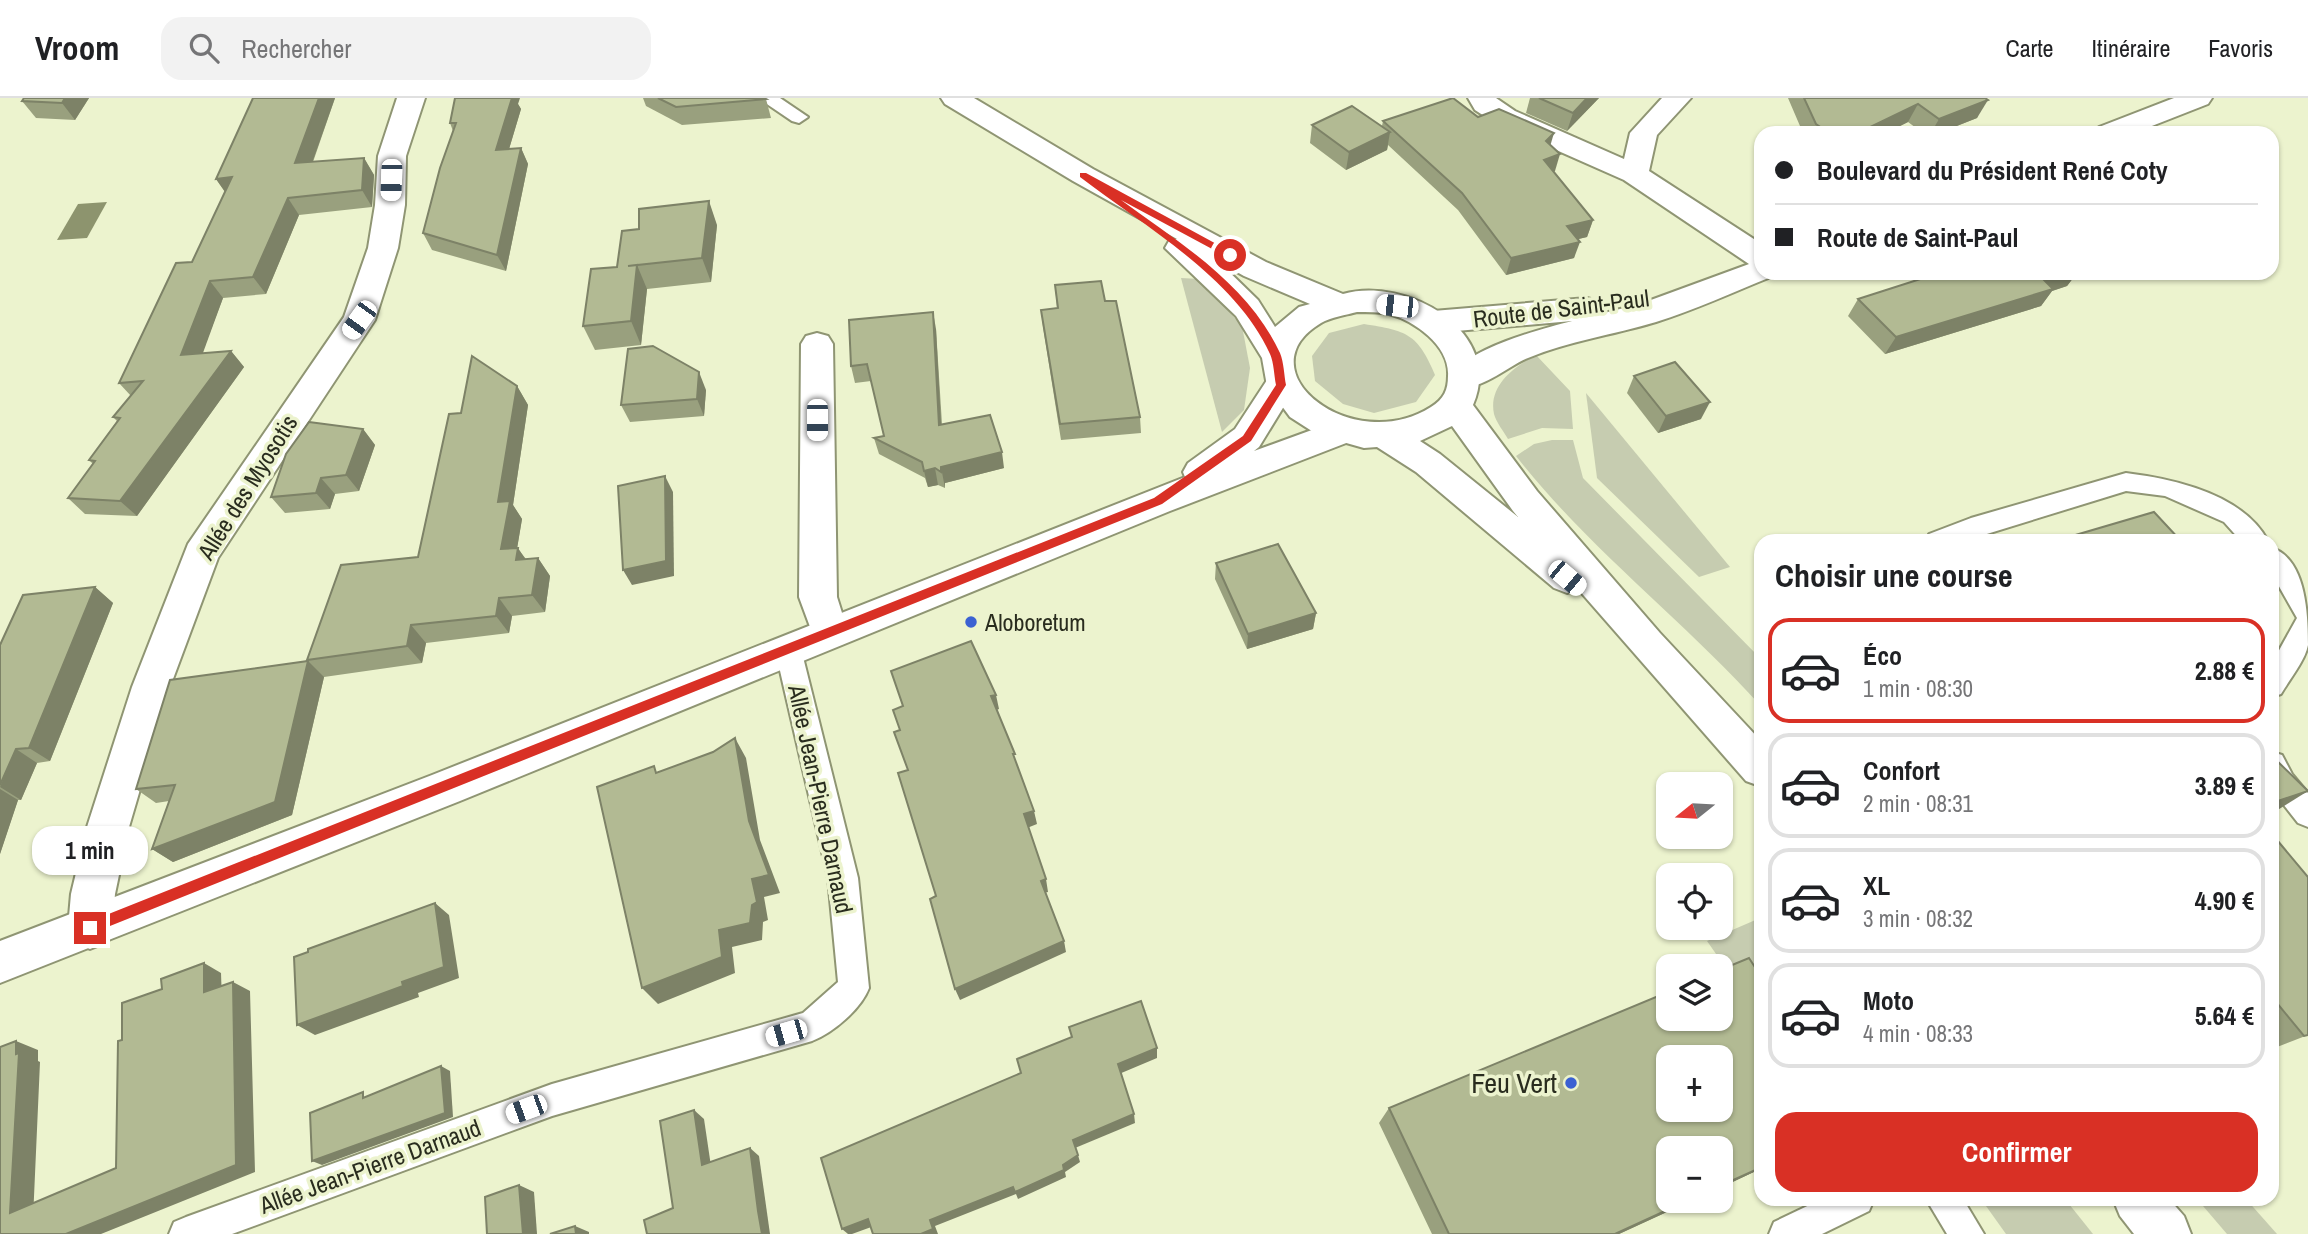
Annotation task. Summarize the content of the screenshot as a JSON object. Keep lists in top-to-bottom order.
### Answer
{
  "streets": {
    "street": ["Route de Saint-Paul", "Allée des Myosotis"],
    "lane": ["Allée Jean-Pierre Darnaud"]
  },
  "places": ["Aloboretum", "Feu Vert"],
  "north": "left",
  "page": {
    "header": "Vroom",
    "search": "Rechercher",
    "nav": ["Carte", "Itinéraire", "Favoris"],
    "banner": ["Boulevard du Président René Coty", "Route de Saint-Paul"],
    "heading": "Choisir une course",
    "list": [
      {
        "name": "Éco",
        "note": "1 min · 08:30",
        "value": "2.88 €"
      },
      {
        "name": "Confort",
        "note": "2 min · 08:31",
        "value": "3.89 €"
      },
      {
        "name": "XL",
        "note": "3 min · 08:32",
        "value": "4.90 €"
      },
      {
        "name": "Moto",
        "note": "4 min · 08:33",
        "value": "5.64 €"
      }
    ],
    "map_buttons": ["+", "−"],
    "bubble": "1 min",
    "buttons": "Confirmer"
  }
}
